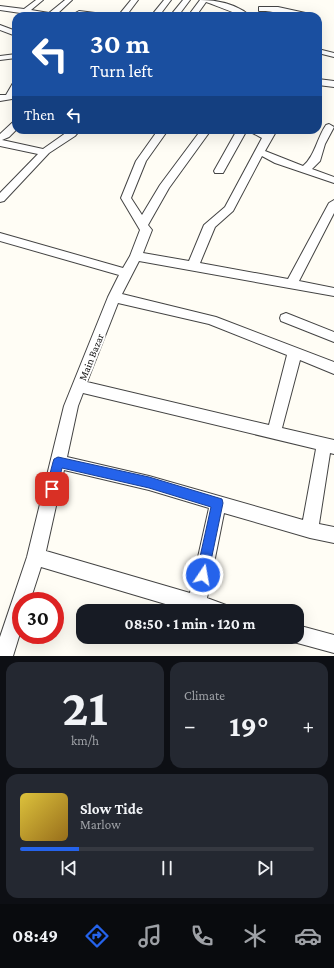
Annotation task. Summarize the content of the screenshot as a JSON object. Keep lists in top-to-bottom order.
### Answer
{
  "streets": {
    "street": ["Main Bazar"]
  },
  "page": {
    "turn": ["30 m", "Turn left"],
    "then": "Then",
    "limit": "30",
    "trip": "08:50 · 1 min · 120 m",
    "tile": [
      ["21", "km/h"],
      "Climate"
    ],
    "heat": ["−", "19°", "+"],
    "song": ["Slow Tide", "Marlow"],
    "tabs": "08:49"
  }
}
